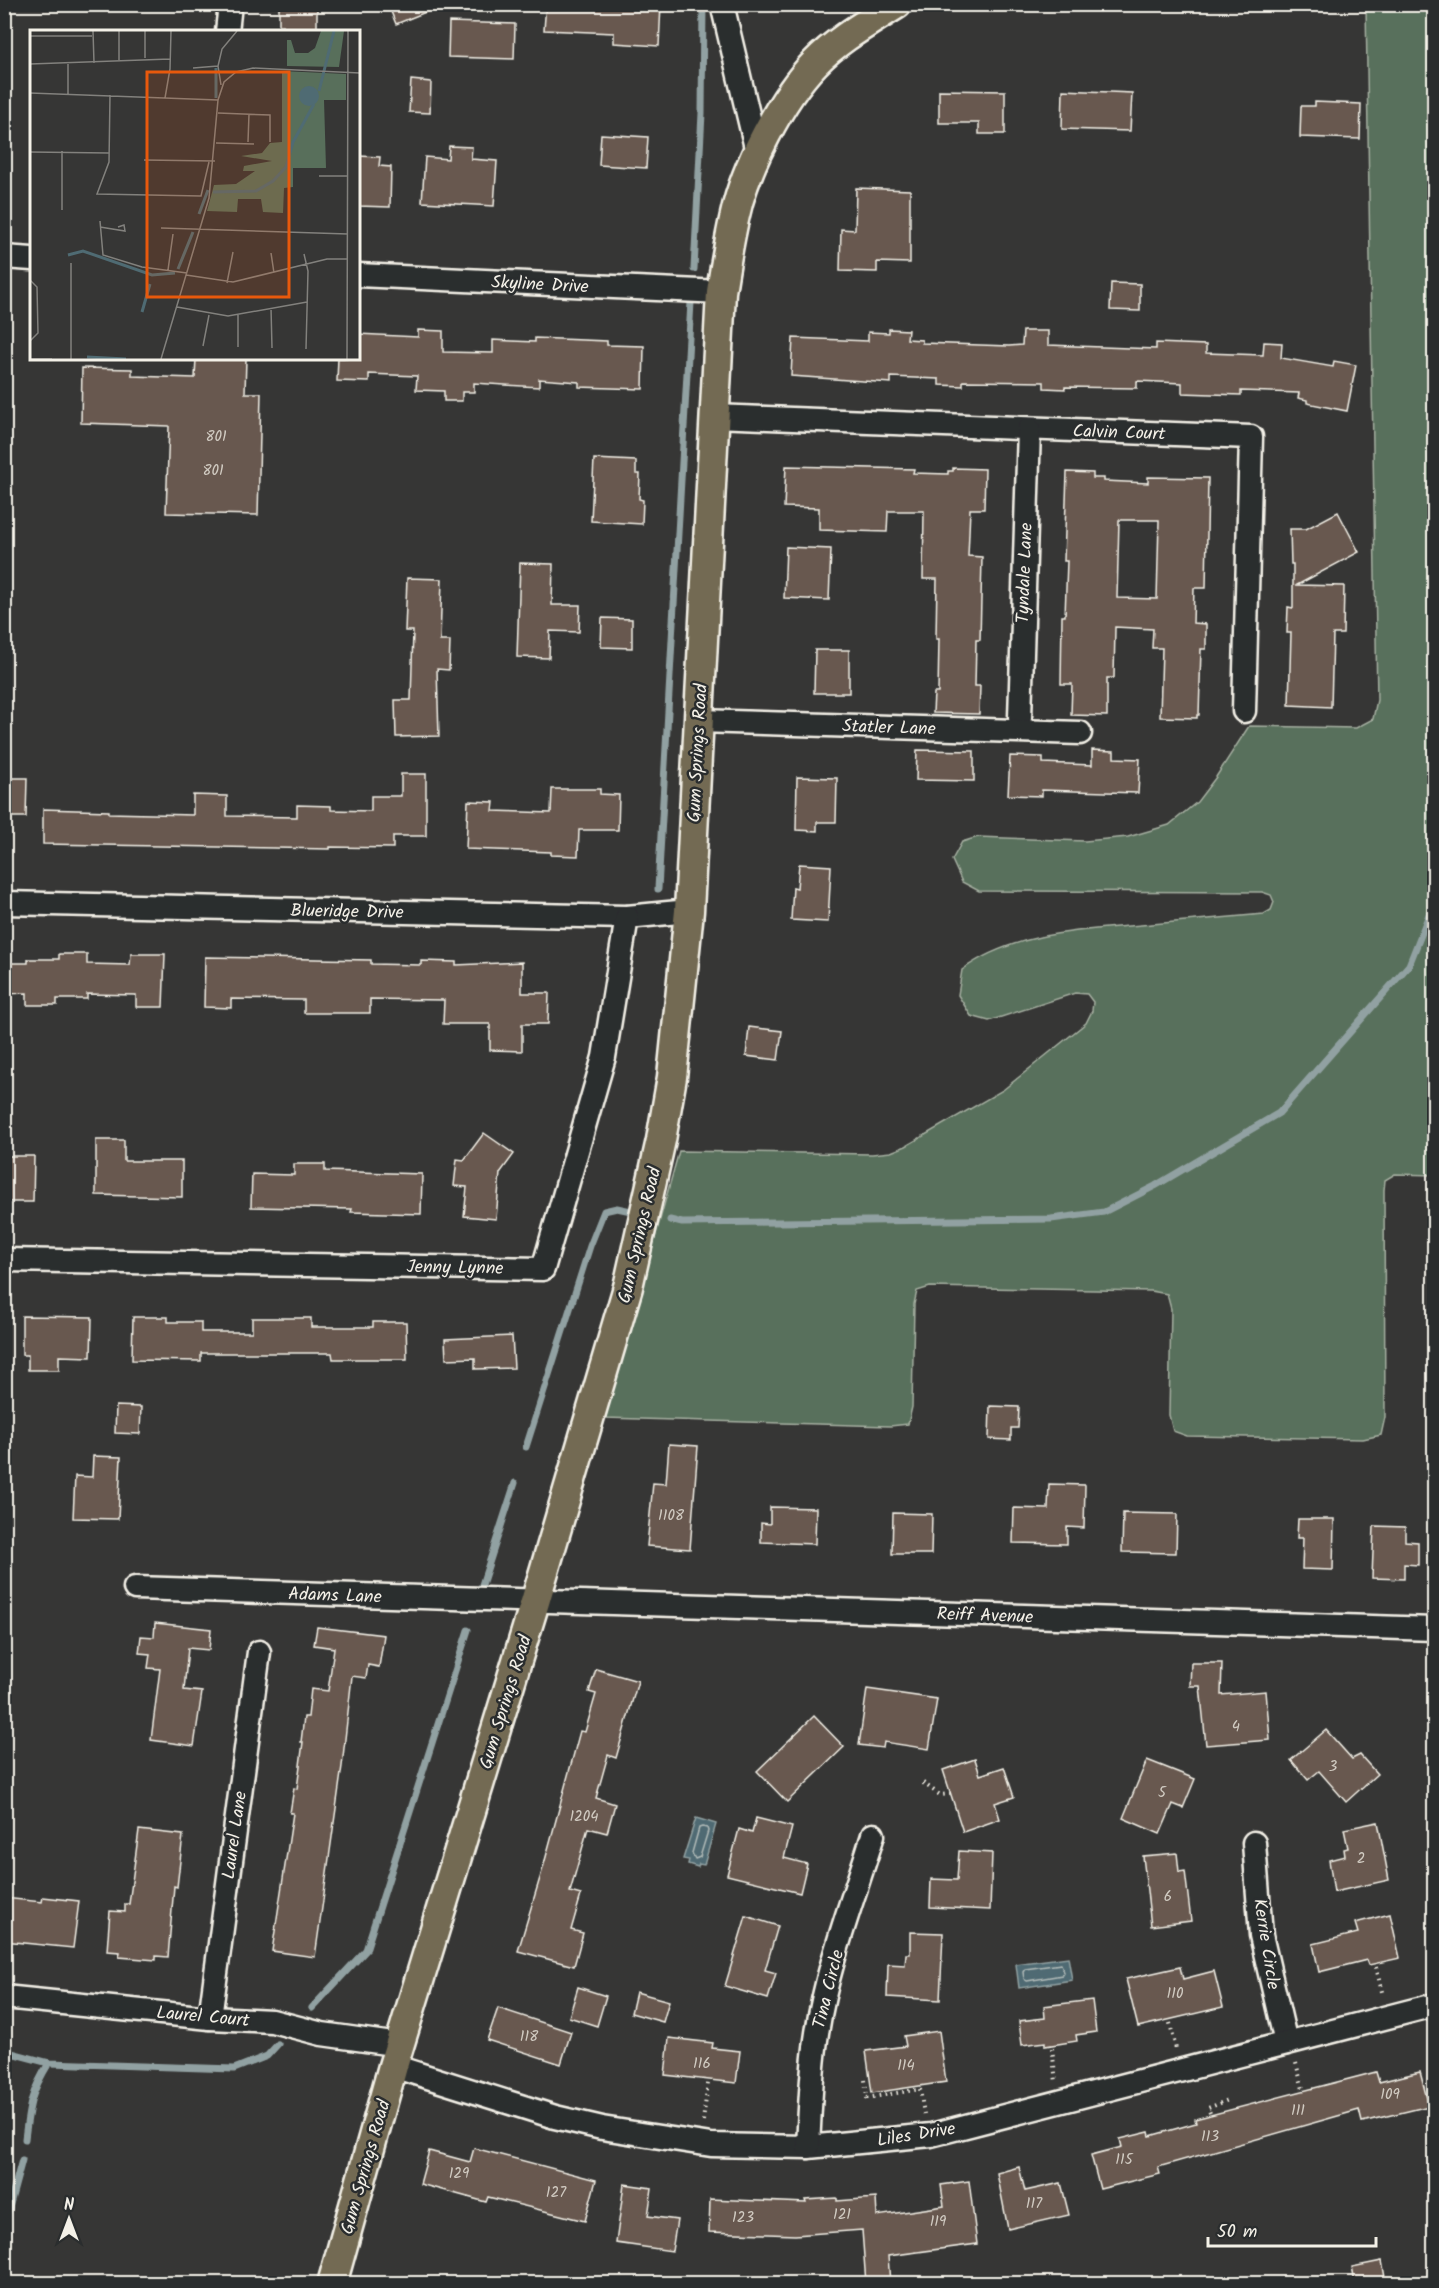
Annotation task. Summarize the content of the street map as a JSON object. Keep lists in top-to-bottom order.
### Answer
{
  "streets": {
    "main road": ["Gum Springs Road"],
    "street": [
      "Skyline Drive",
      "Calvin Court",
      "Tyndale Lane",
      "Statler Lane",
      "Blueridge Drive",
      "Jenny Lynne",
      "Adams Lane",
      "Reiff Avenue",
      "Laurel Lane",
      "Kerrie Circle",
      "Tina Circle",
      "Laurel Court",
      "Liles Drive"
    ]
  },
  "crossings": [
    ["Skyline Drive", "Gum Springs Road"],
    ["Calvin Court", "Tyndale Lane"],
    ["Calvin Court", "Gum Springs Road"],
    ["Statler Lane", "Gum Springs Road"],
    ["Gum Springs Road", "Blueridge Drive"],
    ["Gum Springs Road", "Adams Lane"],
    ["Gum Springs Road", "Reiff Avenue"],
    ["Gum Springs Road", "Laurel Court"],
    ["Gum Springs Road", "Liles Drive"],
    ["Blueridge Drive", "Jenny Lynne"],
    ["Adams Lane", "Reiff Avenue"],
    ["Laurel Lane", "Laurel Court"],
    ["Kerrie Circle", "Liles Drive"],
    ["Tina Circle", "Liles Drive"],
    ["Laurel Court", "Liles Drive"]
  ],
  "house_numbers": [
    "801",
    "801",
    "1108",
    "4",
    "3",
    "5",
    "1204",
    "2",
    "6",
    "110",
    "118",
    "116",
    "114",
    "109",
    "111",
    "113",
    "115",
    "129",
    "127",
    "117",
    "121",
    "123",
    "119"
  ],
  "scale_bar": "50 m",
  "north": "top"
}
